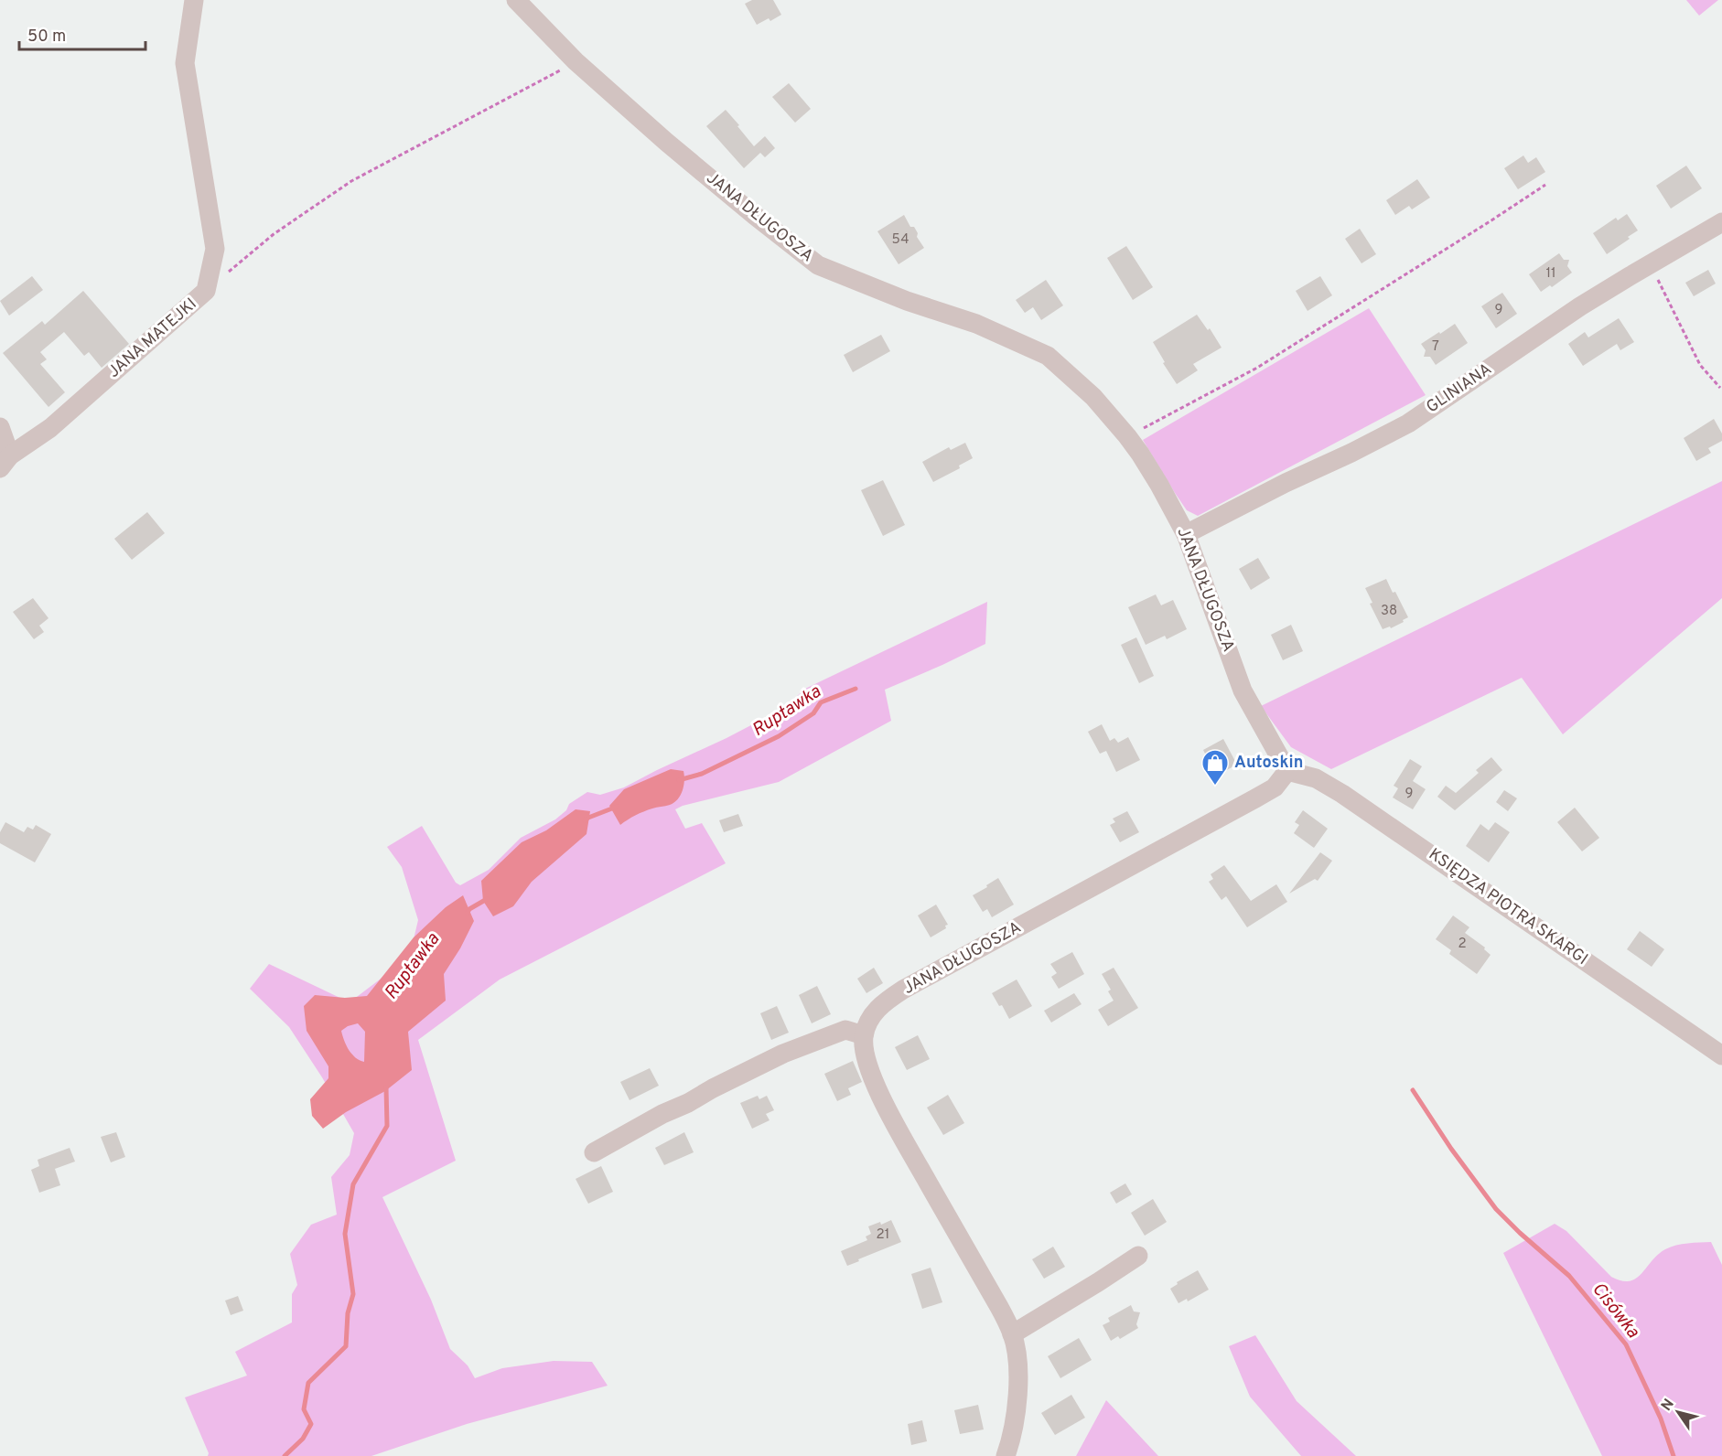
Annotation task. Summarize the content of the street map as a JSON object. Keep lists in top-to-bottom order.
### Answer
{
  "streets": {
    "street": [
      "JANA DŁUGOSZA",
      "JANA MATEJKI",
      "GLINIANA",
      "KSIĘDZA PIOTRA SKARGI"
    ]
  },
  "crossings": [
    ["JANA DŁUGOSZA", "GLINIANA"],
    ["JANA DŁUGOSZA", "KSIĘDZA PIOTRA SKARGI"]
  ],
  "water": ["Ruptawka", "Cisówka"],
  "places": {
    "shop": ["Autoskin"]
  },
  "house_numbers": [
    "54",
    "11",
    "9",
    "7",
    "38",
    "9",
    "2",
    "21"
  ],
  "scale_bar": "50 m",
  "north": "top left"
}
